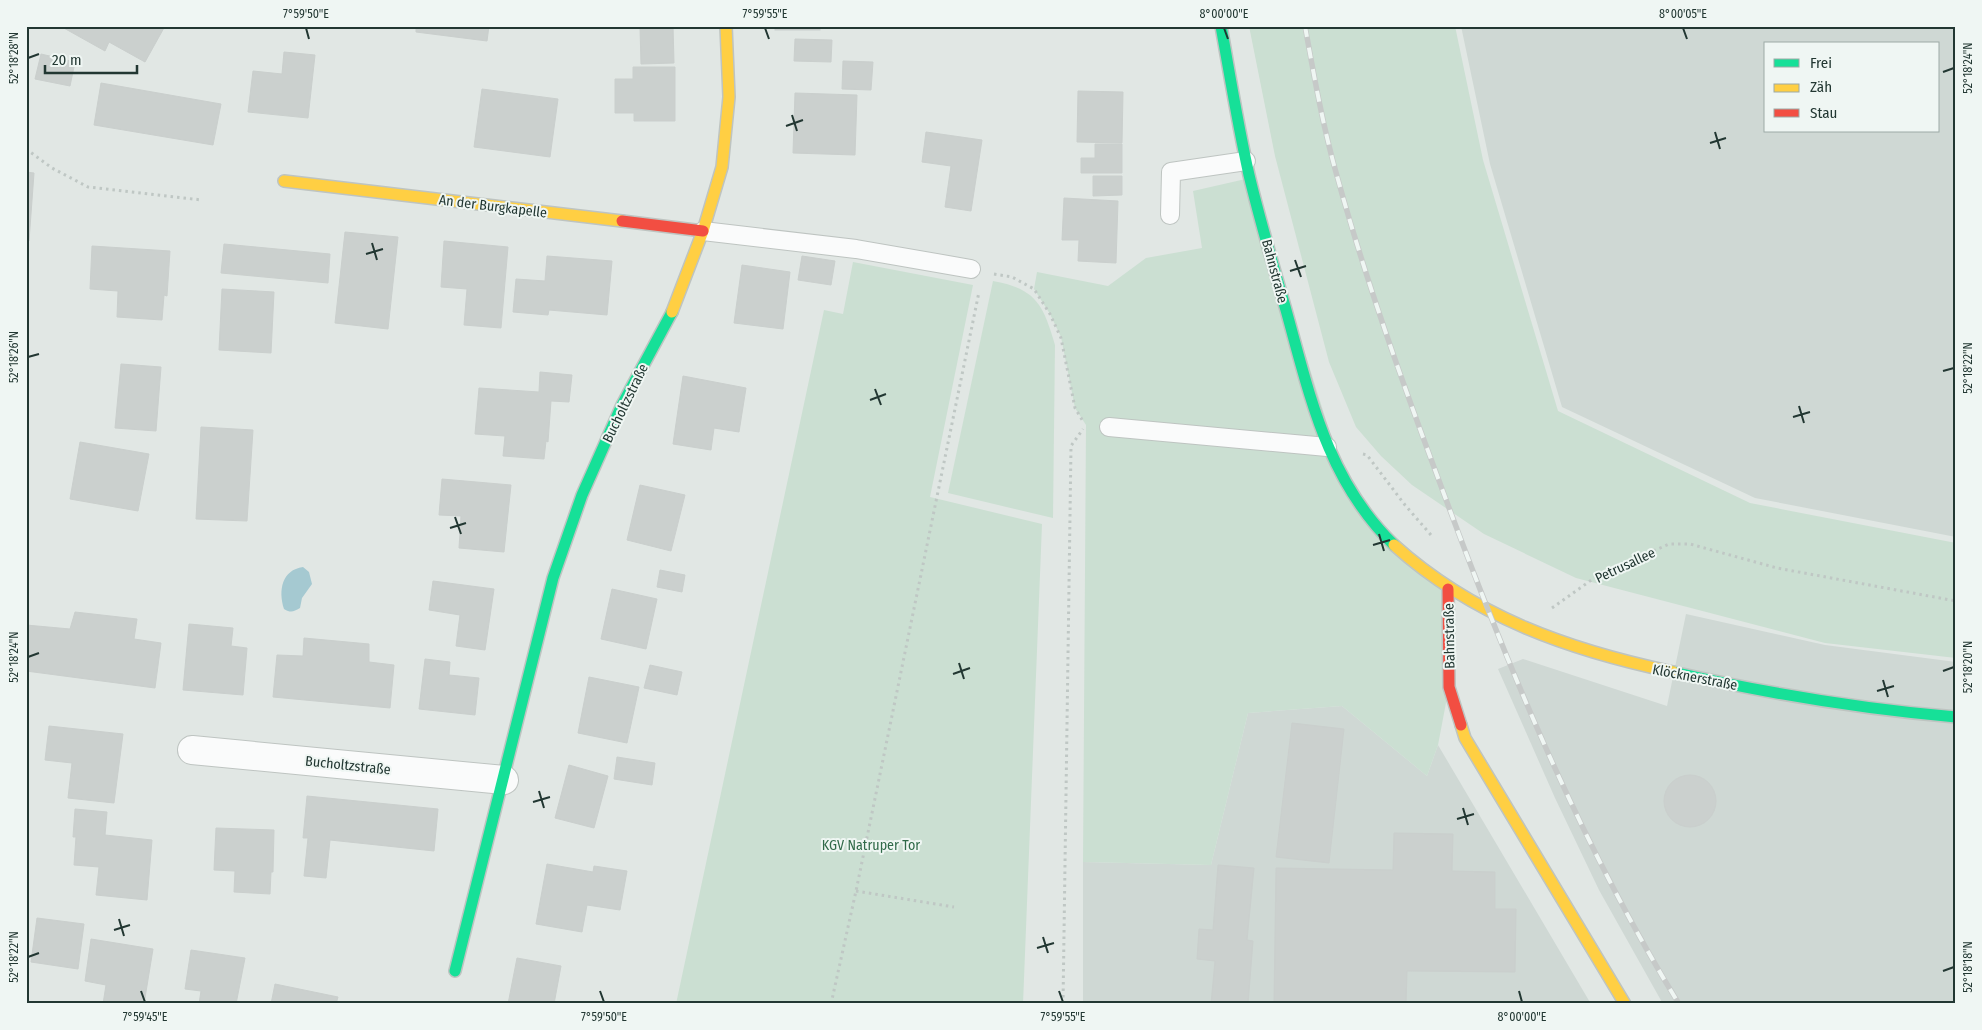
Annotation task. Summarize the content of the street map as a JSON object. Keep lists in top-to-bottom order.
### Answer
{
  "streets": {
    "street": [
      "An der Burgkapelle",
      "Bahnstraße",
      "Bucholtzstraße",
      "Klöcknerstraße"
    ],
    "path": ["Petrusallee"]
  },
  "crossings": [
    ["An der Burgkapelle", "Bucholtzstraße"],
    ["Bahnstraße", "Klöcknerstraße"]
  ],
  "parks": ["KGV Natruper Tor"],
  "legend": ["Frei", "Zäh", "Stau"],
  "scale_bar": "20 m",
  "coordinates": [
    "7°59'50\"E",
    "7°59'55\"E",
    "8°00'00\"E",
    "8°00'05\"E",
    "52°18'28\"N",
    "52°18'24\"N",
    "52°18'26\"N",
    "52°18'22\"N",
    "52°18'20\"N",
    "52°18'18\"N",
    "7°59'45\"E"
  ]
}
